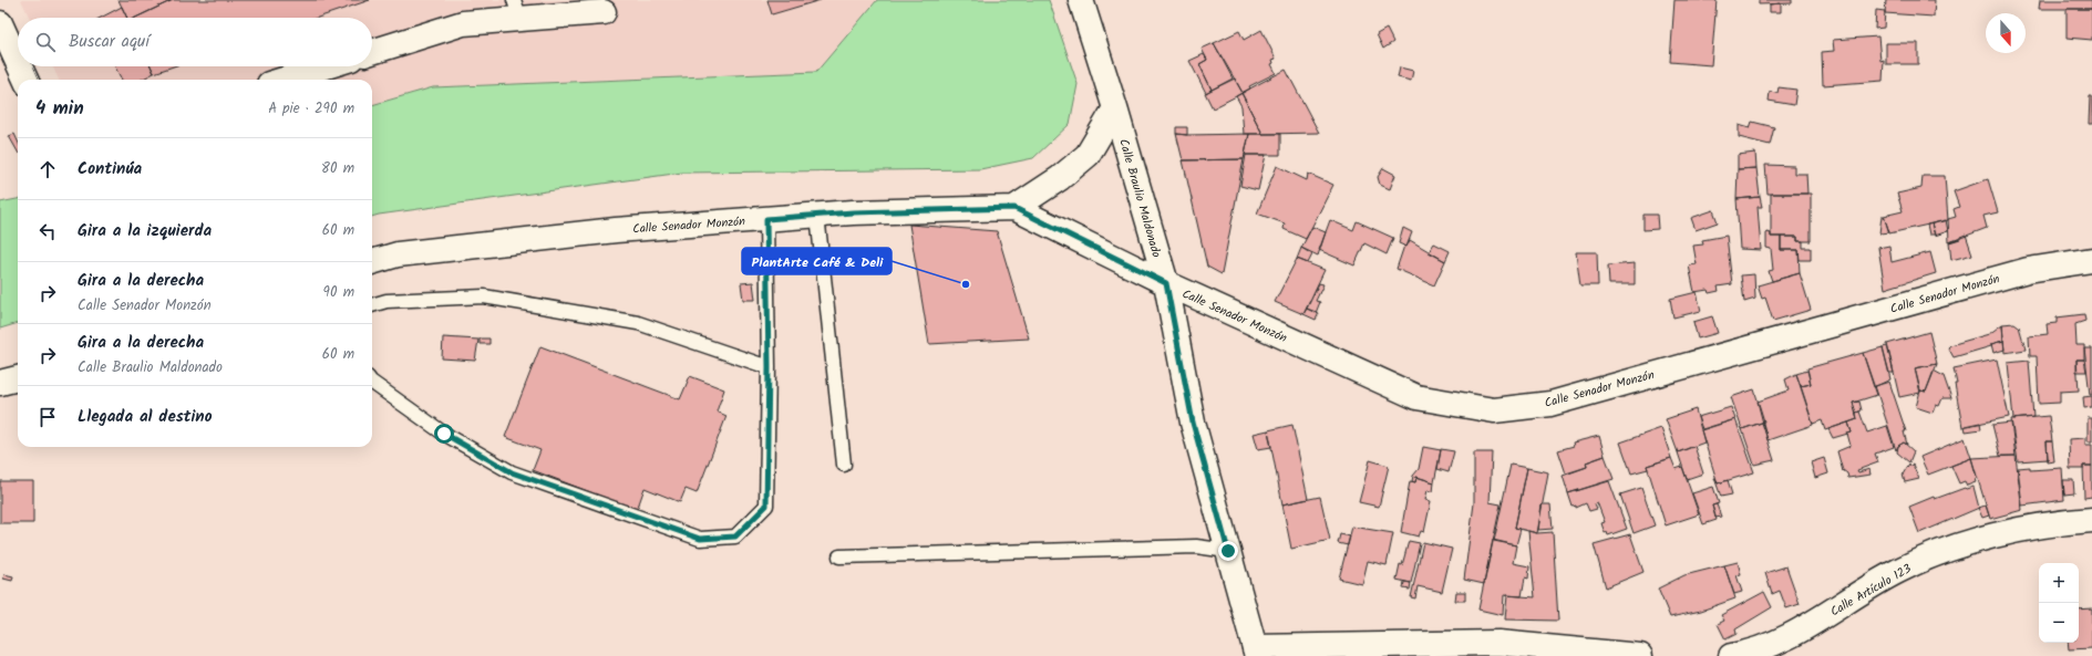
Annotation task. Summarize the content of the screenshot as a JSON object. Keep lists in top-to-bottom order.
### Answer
{
  "streets": {
    "street": ["Calle Braulio Maldonado", "Calle Senador Monzón", "Calle Artículo 123"]
  },
  "crossings": [
    ["Calle Braulio Maldonado", "Calle Senador Monzón"]
  ],
  "places": ["PlantArte Café & Deli"],
  "north": "bottom",
  "page": {
    "search": "Buscar aquí",
    "heading": ["4 min", "A pie · 290 m"],
    "list": [
      ["Continúa", "80 m"],
      ["Gira a la izquierda", "60 m"],
      ["Gira a la derecha", "Calle Senador Monzón", "90 m"],
      ["Gira a la derecha", "Calle Braulio Maldonado", "60 m"],
      "Llegada al destino"
    ],
    "map_buttons": ["+", "−"]
  }
}
